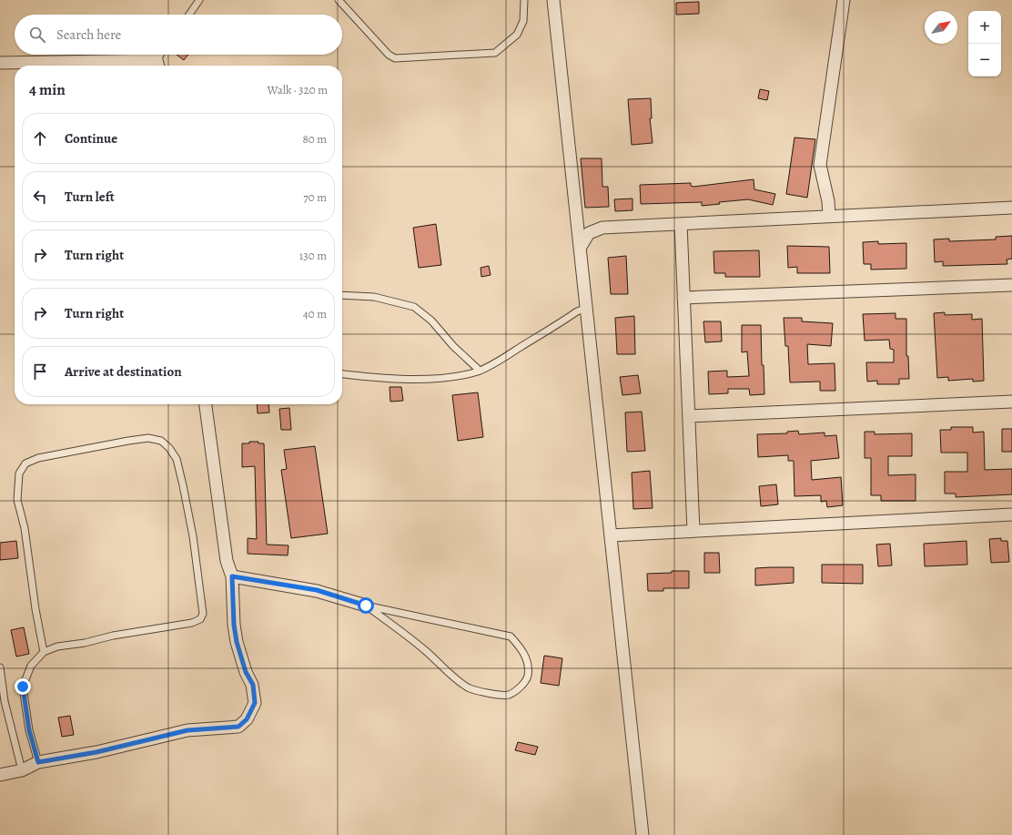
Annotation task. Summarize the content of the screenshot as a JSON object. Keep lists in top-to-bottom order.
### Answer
{
  "north": "top right",
  "page": {
    "map_buttons": ["+", "−"],
    "search": "Search here",
    "heading": ["4 min", "Walk · 320 m"],
    "list": [
      ["Continue", "80 m"],
      ["Turn left", "70 m"],
      ["Turn right", "130 m"],
      ["Turn right", "40 m"],
      "Arrive at destination"
    ]
  }
}
